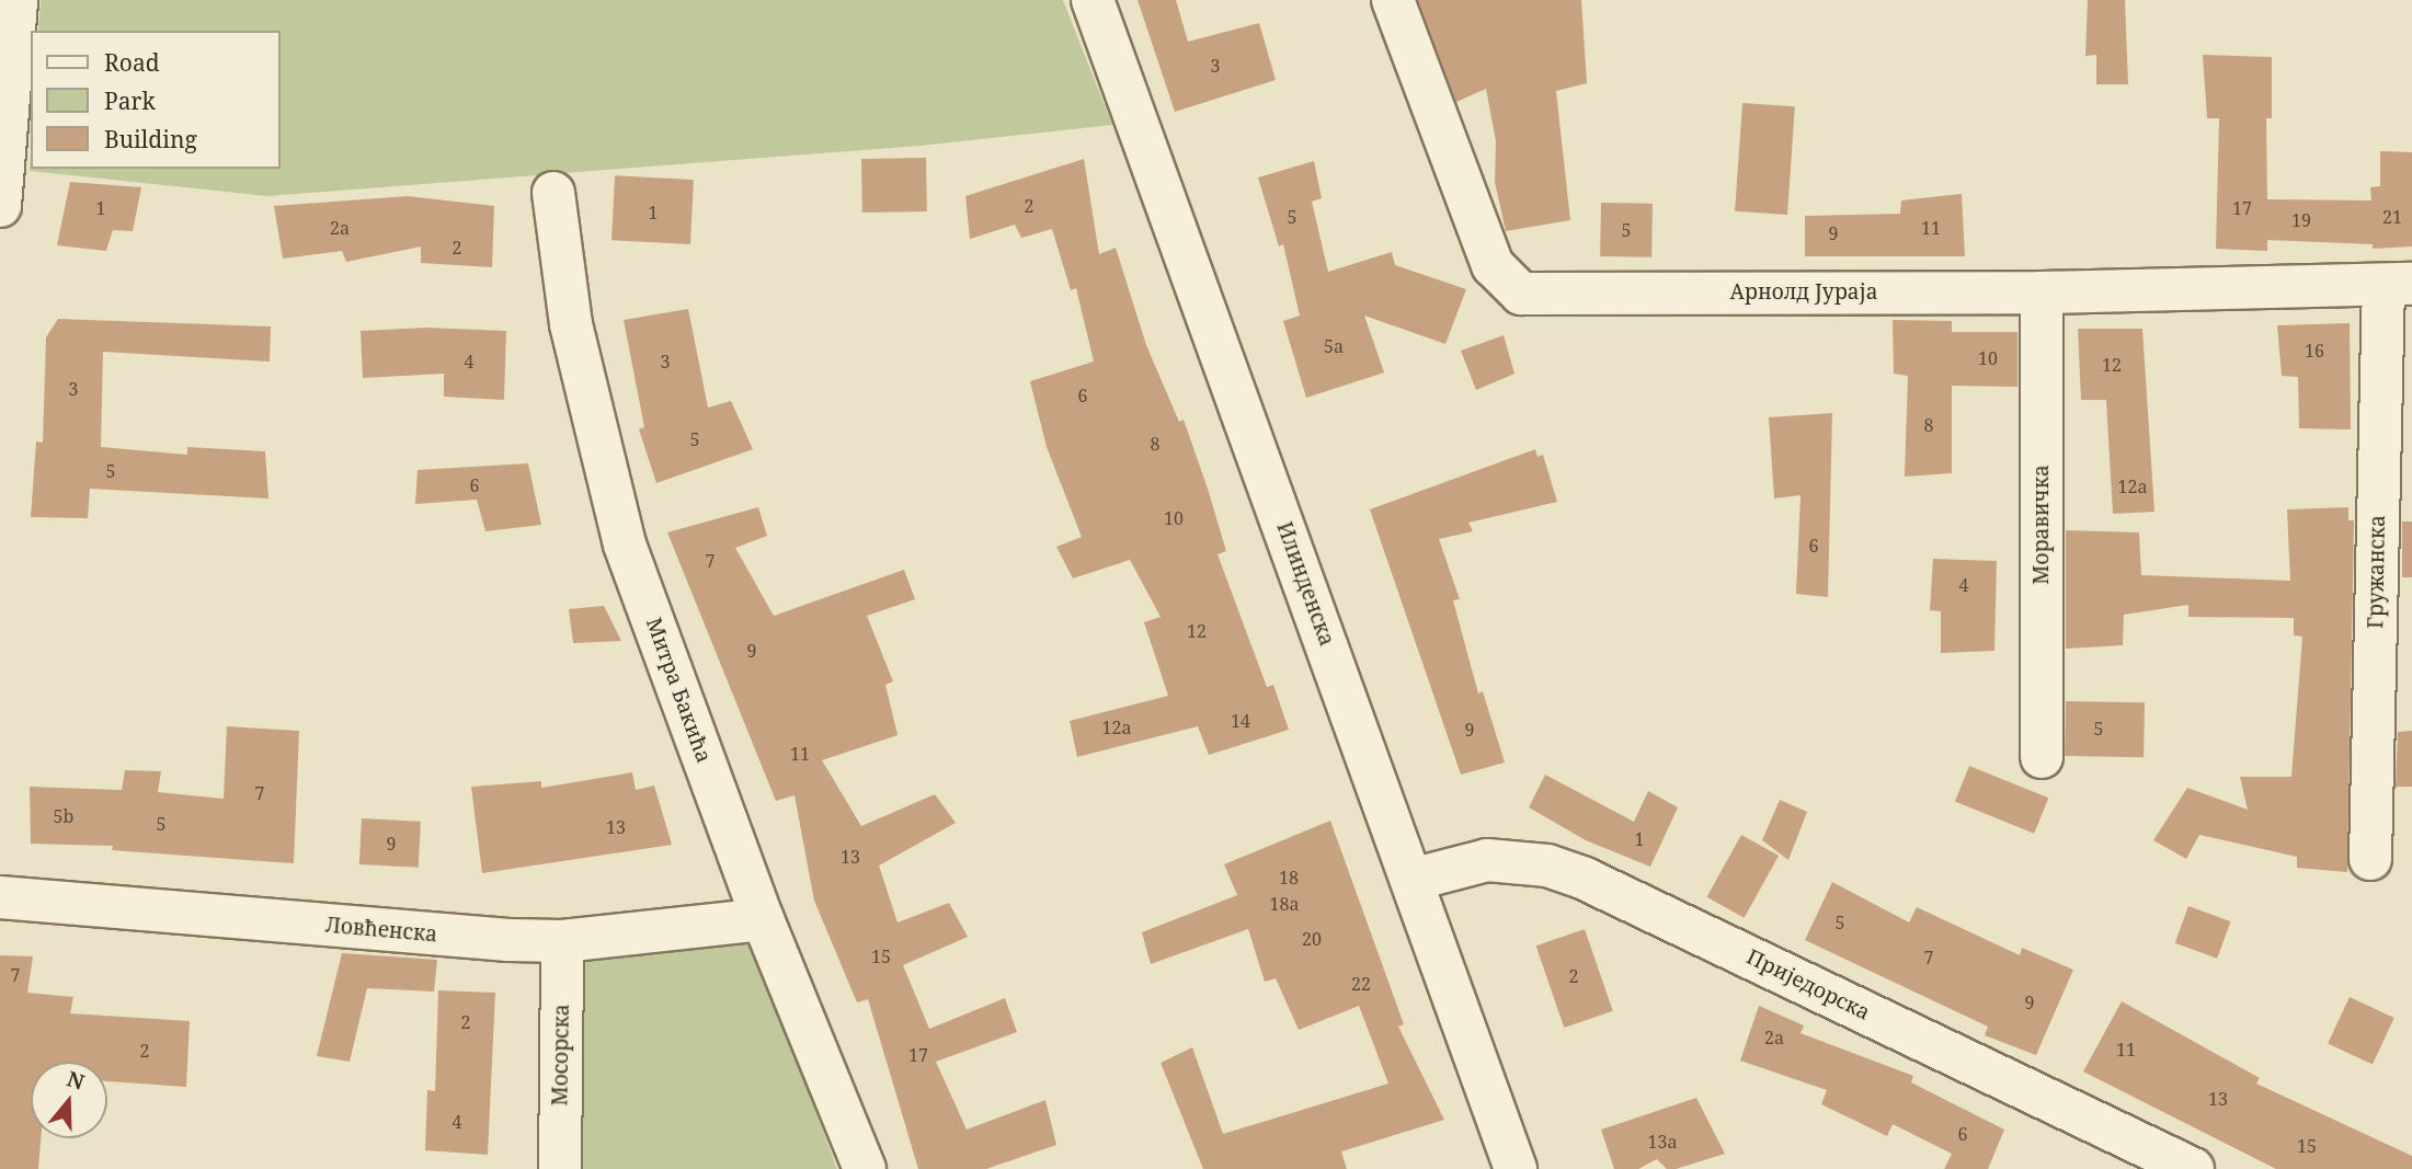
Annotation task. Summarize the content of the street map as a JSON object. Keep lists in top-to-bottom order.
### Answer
{
  "streets": {
    "street": [
      "Арнолд Јураја",
      "Моравичка",
      "Гружанска",
      "Илинденска",
      "Митра Бакића",
      "Ловћенска",
      "Приједорска",
      "Мосорска"
    ]
  },
  "crossings": [
    ["Арнолд Јураја", "Моравичка"],
    ["Арнолд Јураја", "Гружанска"],
    ["Илинденска", "Приједорска"],
    ["Митра Бакића", "Ловћенска"],
    ["Ловћенска", "Мосорска"]
  ],
  "house_numbers": [
    "3",
    "2",
    "1",
    "17",
    "1",
    "5",
    "21",
    "19",
    "2a",
    "11",
    "5",
    "9",
    "2",
    "5a",
    "16",
    "10",
    "4",
    "3",
    "12",
    "3",
    "6",
    "8",
    "5",
    "8",
    "5",
    "6",
    "12a",
    "10",
    "6",
    "7",
    "4",
    "12",
    "9",
    "14",
    "12a",
    "5",
    "9",
    "11",
    "7",
    "5b",
    "5",
    "13",
    "1",
    "9",
    "13",
    "18",
    "18a",
    "5",
    "20",
    "15",
    "7",
    "7",
    "2",
    "22",
    "9",
    "2",
    "2a",
    "11",
    "2",
    "17",
    "13",
    "4",
    "6",
    "13a",
    "15"
  ],
  "legend": ["Road", "Park", "Building"],
  "north": "top"
}
